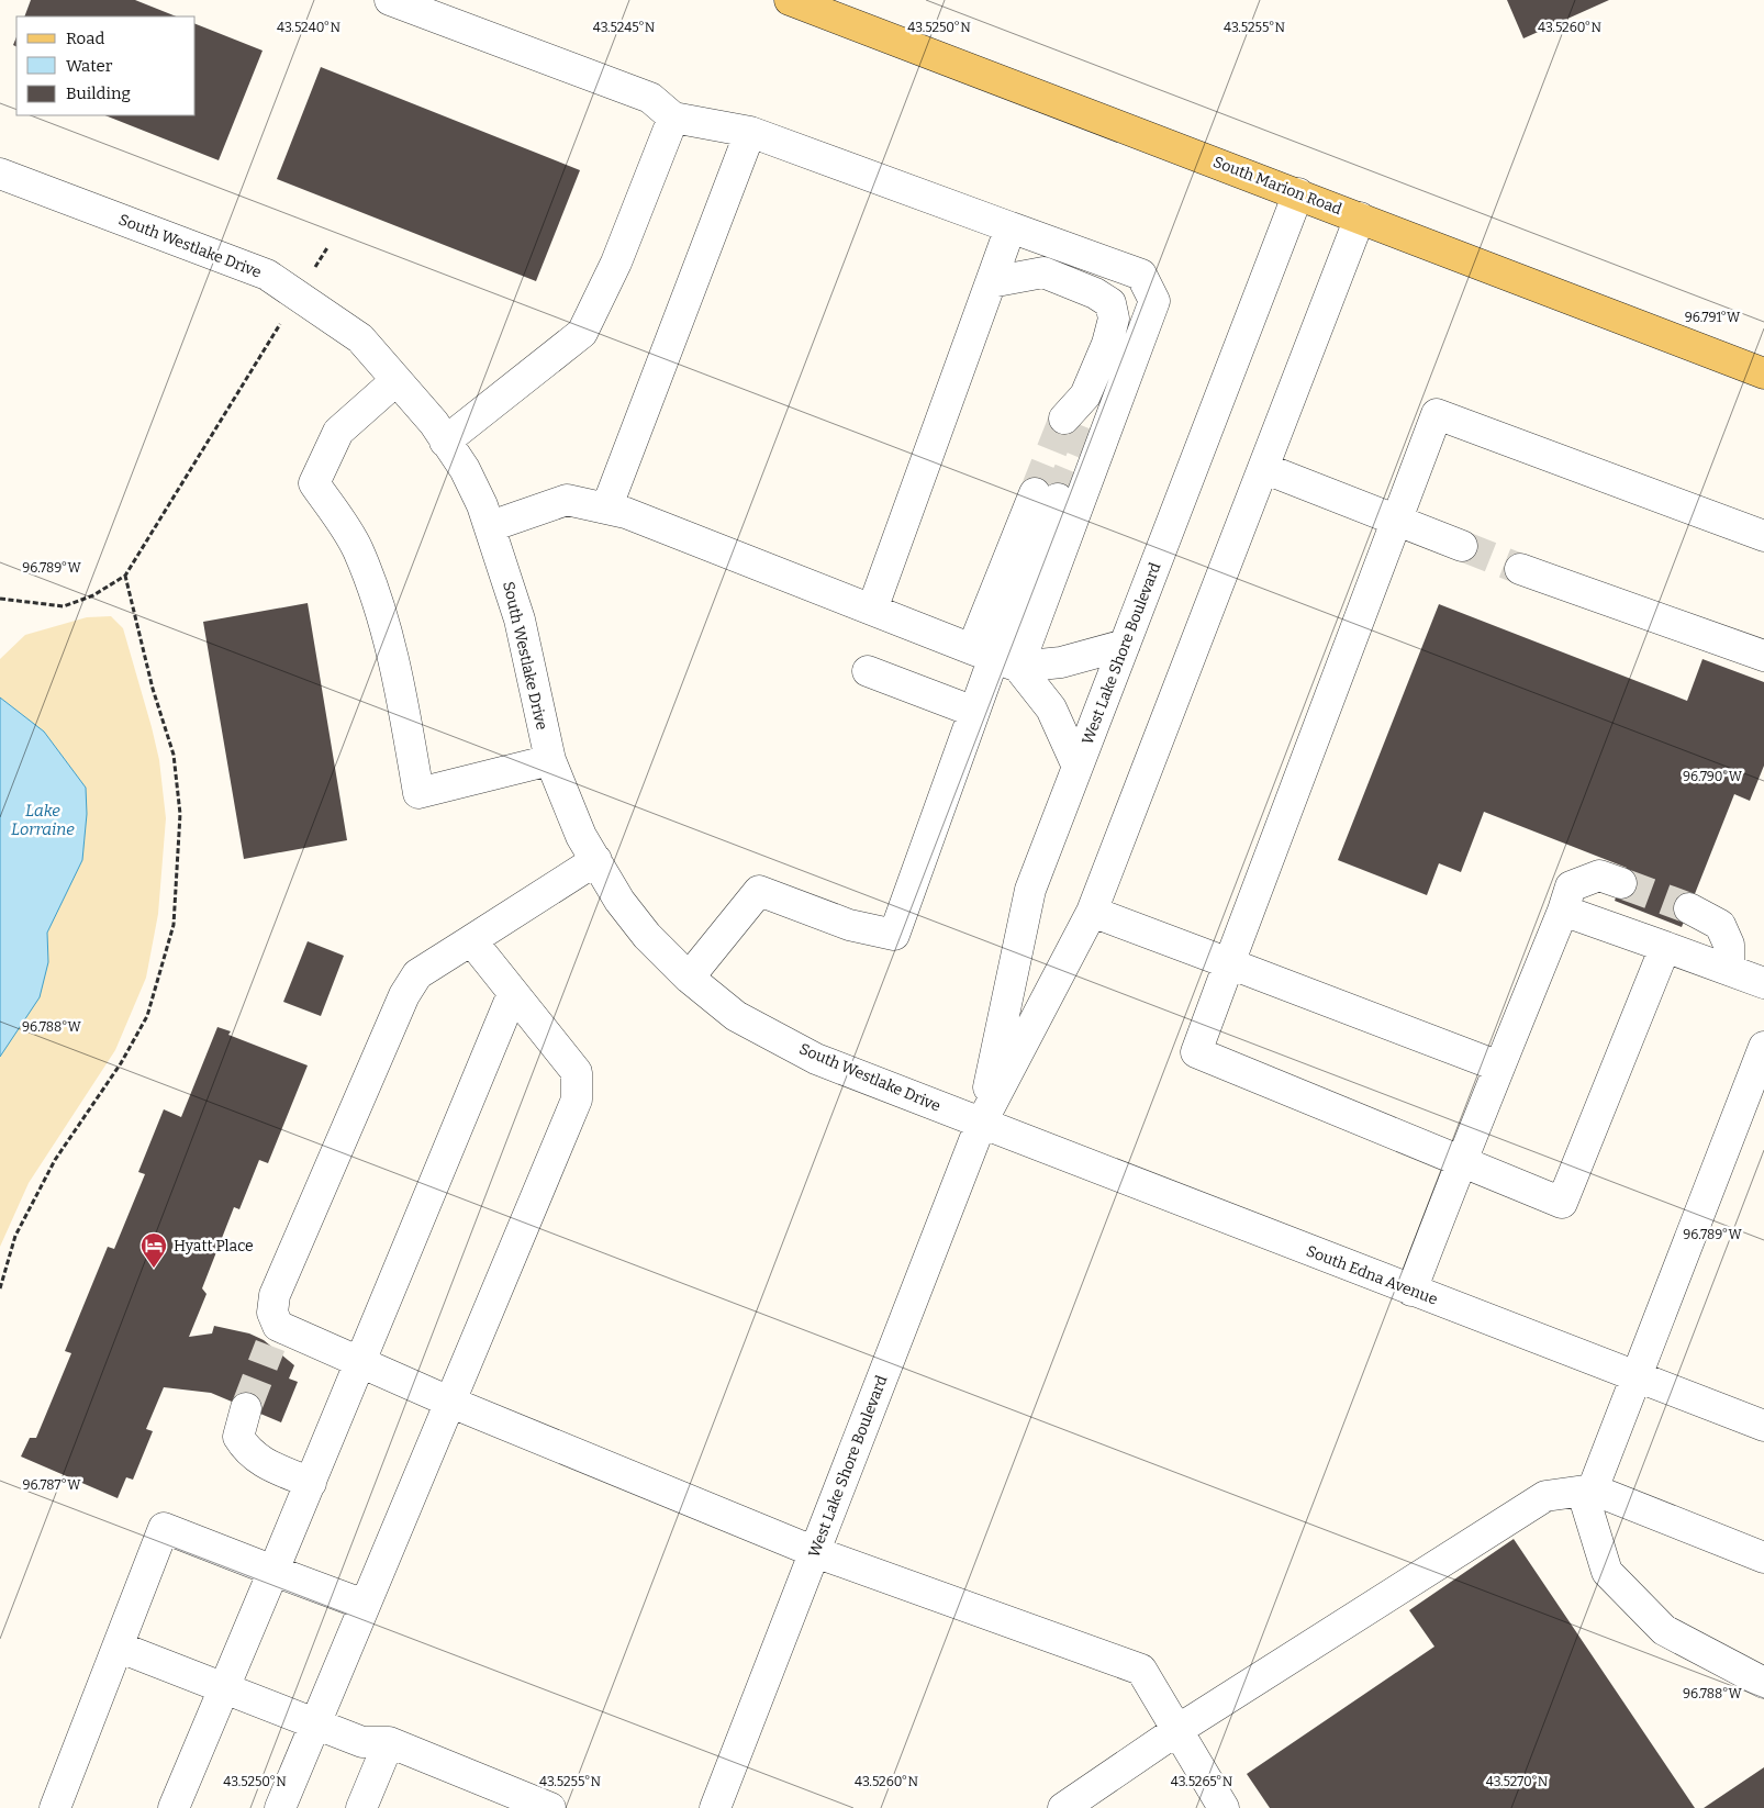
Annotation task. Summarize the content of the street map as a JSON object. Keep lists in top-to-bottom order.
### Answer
{
  "streets": {
    "main road": ["South Marion Road"],
    "street": ["South Westlake Drive", "West Lake Shore Boulevard", "South Edna Avenue"]
  },
  "crossings": [
    ["South Marion Road", "West Lake Shore Boulevard"],
    ["South Westlake Drive", "West Lake Shore Boulevard"],
    ["South Westlake Drive", "South Edna Avenue"],
    ["West Lake Shore Boulevard", "South Edna Avenue"]
  ],
  "water": ["Lake Lorraine"],
  "places": {
    "hotel": ["Hyatt Place"]
  },
  "legend": ["Road", "Water", "Building"],
  "coordinates": [
    "43.5245°N",
    "43.5260°N",
    "43.5240°N",
    "43.5250°N",
    "43.5255°N",
    "96.791°W",
    "96.789°W",
    "96.790°W",
    "96.788°W",
    "96.787°W",
    "43.5265°N",
    "43.5270°N"
  ]
}
